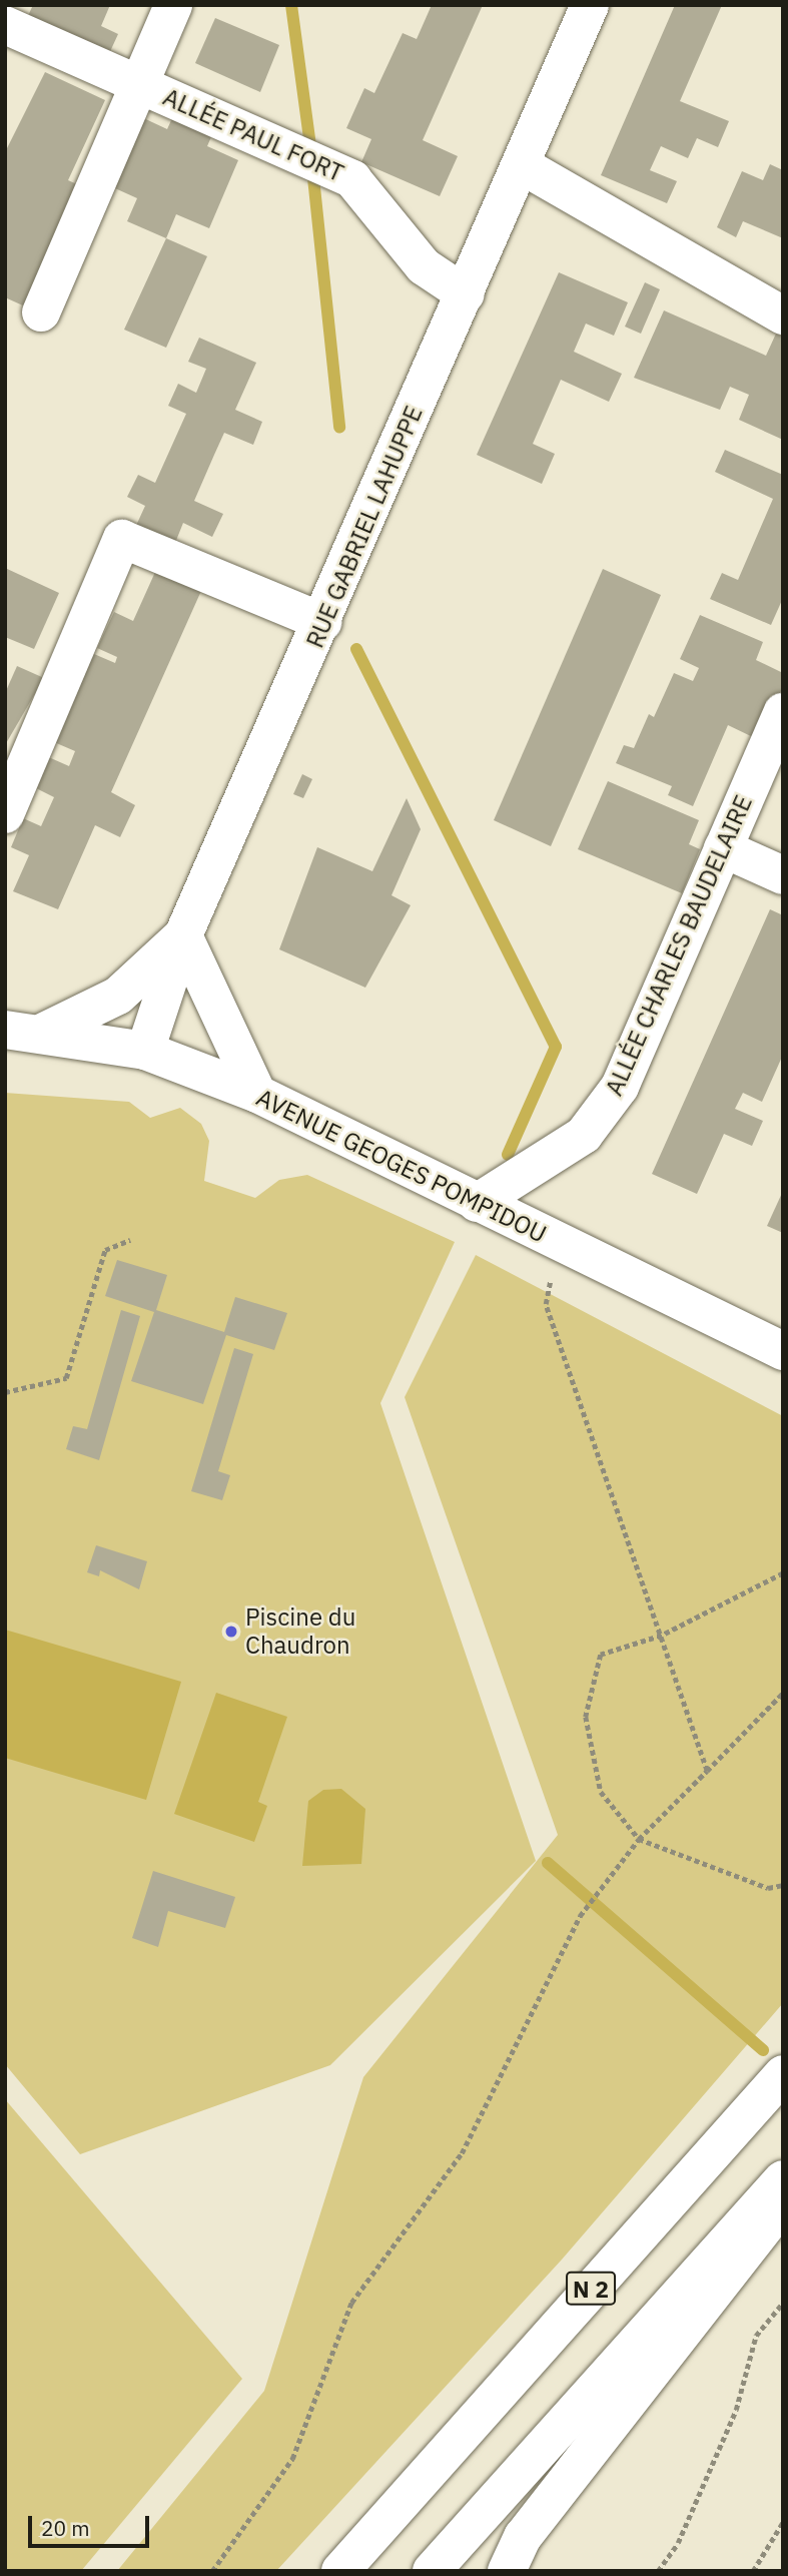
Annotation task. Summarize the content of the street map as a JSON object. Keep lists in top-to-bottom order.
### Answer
{
  "streets": {
    "main road": [
      "ALLÉE PAUL FORT",
      "RUE GABRIEL LAHUPPE",
      "ALLÉE CHARLES BAUDELAIRE",
      "AVENUE GEOGES POMPIDOU",
      "N 2"
    ]
  },
  "crossings": [
    ["ALLÉE PAUL FORT", "RUE GABRIEL LAHUPPE"],
    ["RUE GABRIEL LAHUPPE", "AVENUE GEOGES POMPIDOU"],
    ["ALLÉE CHARLES BAUDELAIRE", "AVENUE GEOGES POMPIDOU"]
  ],
  "places": ["Piscine du Chaudron"],
  "scale_bar": "20 m"
}
